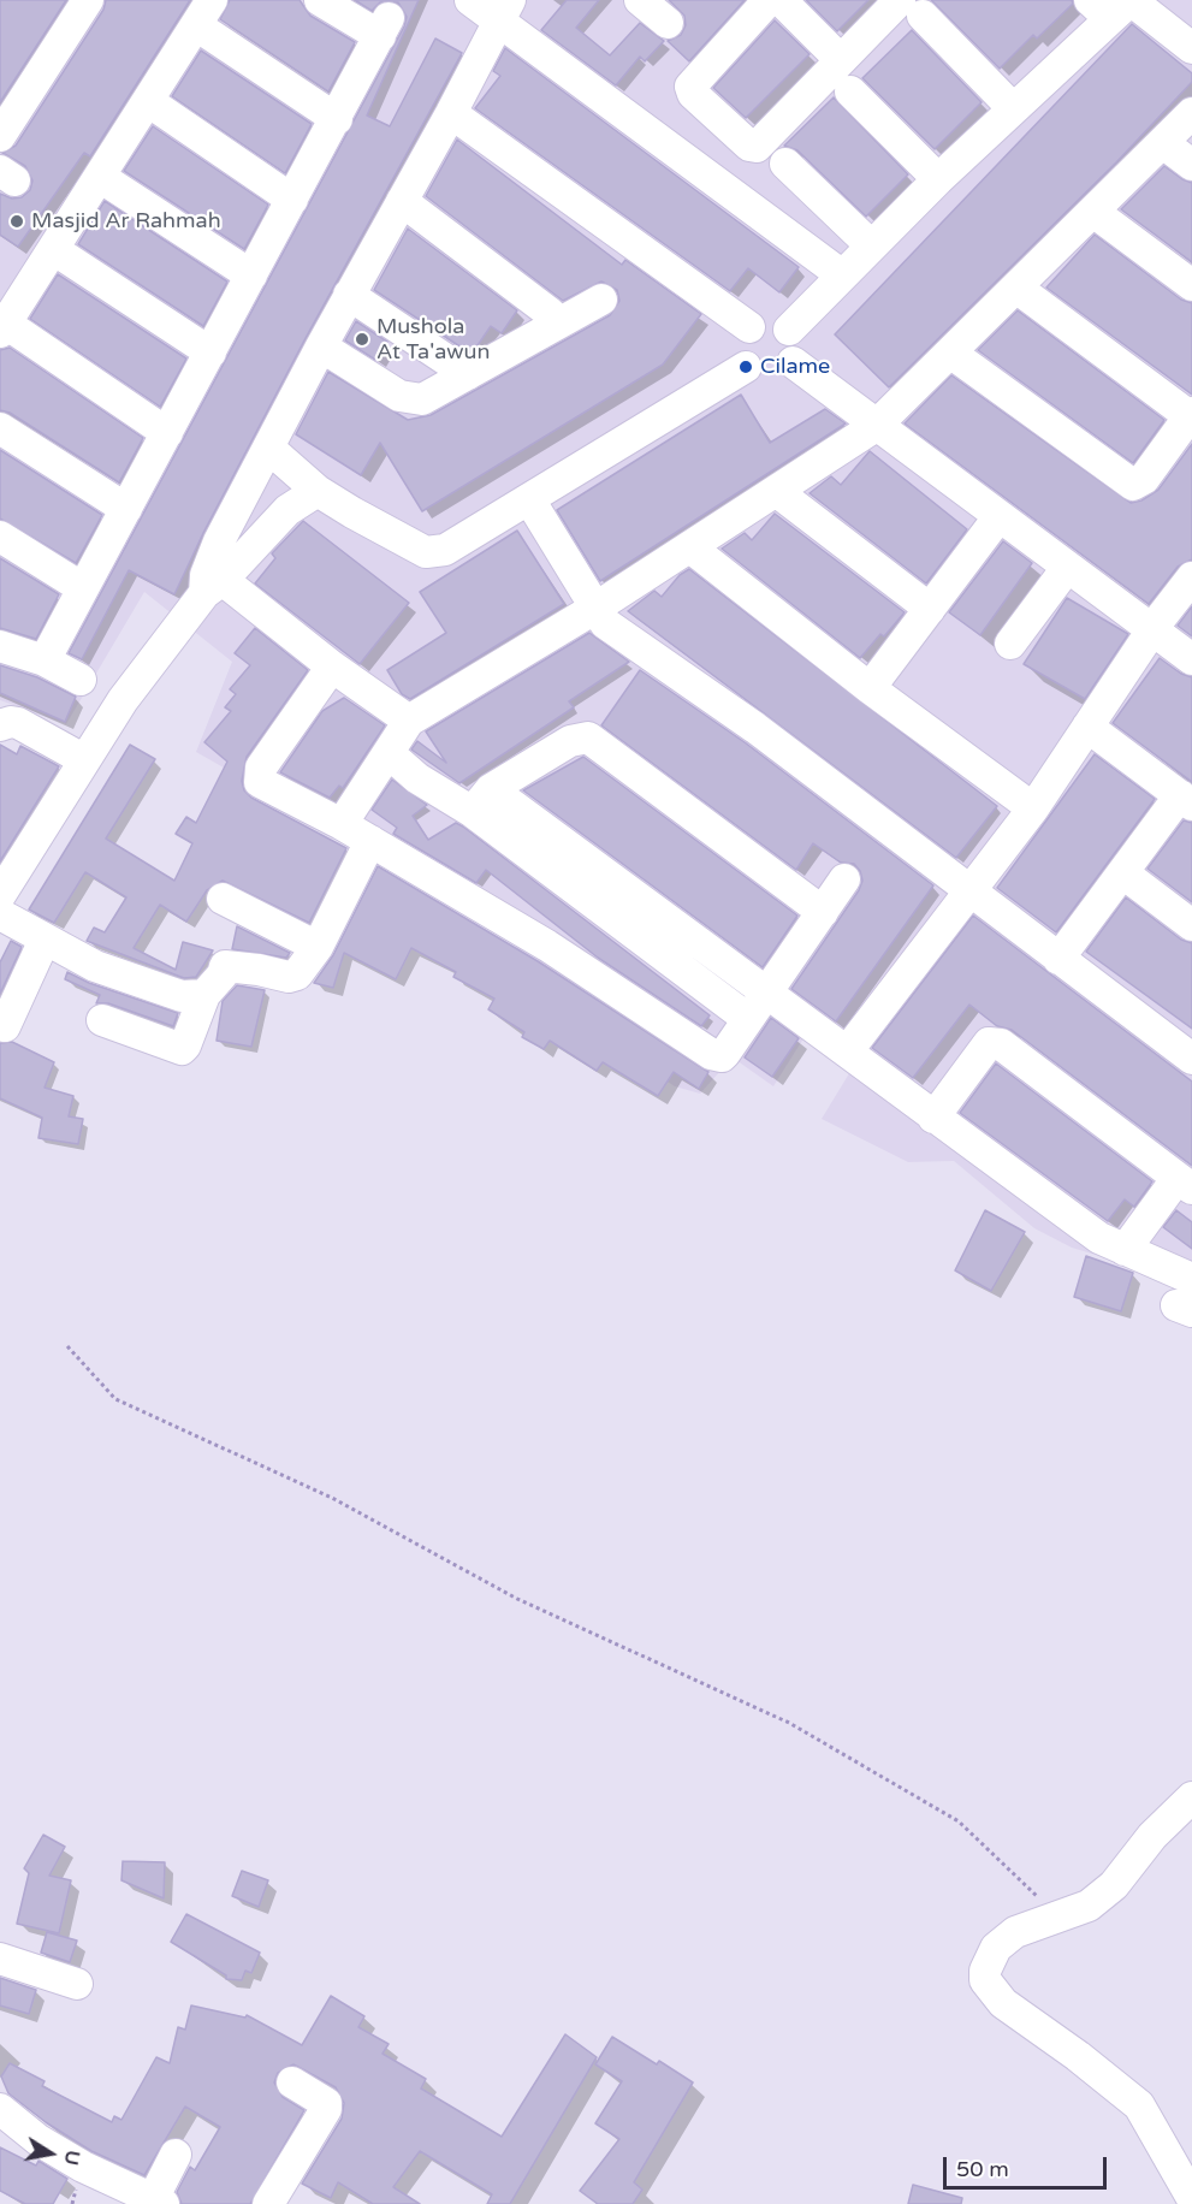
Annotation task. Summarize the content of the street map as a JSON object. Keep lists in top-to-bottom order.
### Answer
{
  "places": ["Masjid Ar Rahmah", "Mushola At Ta'awun", "Cilame"],
  "scale_bar": "50 m",
  "north": "right"
}
